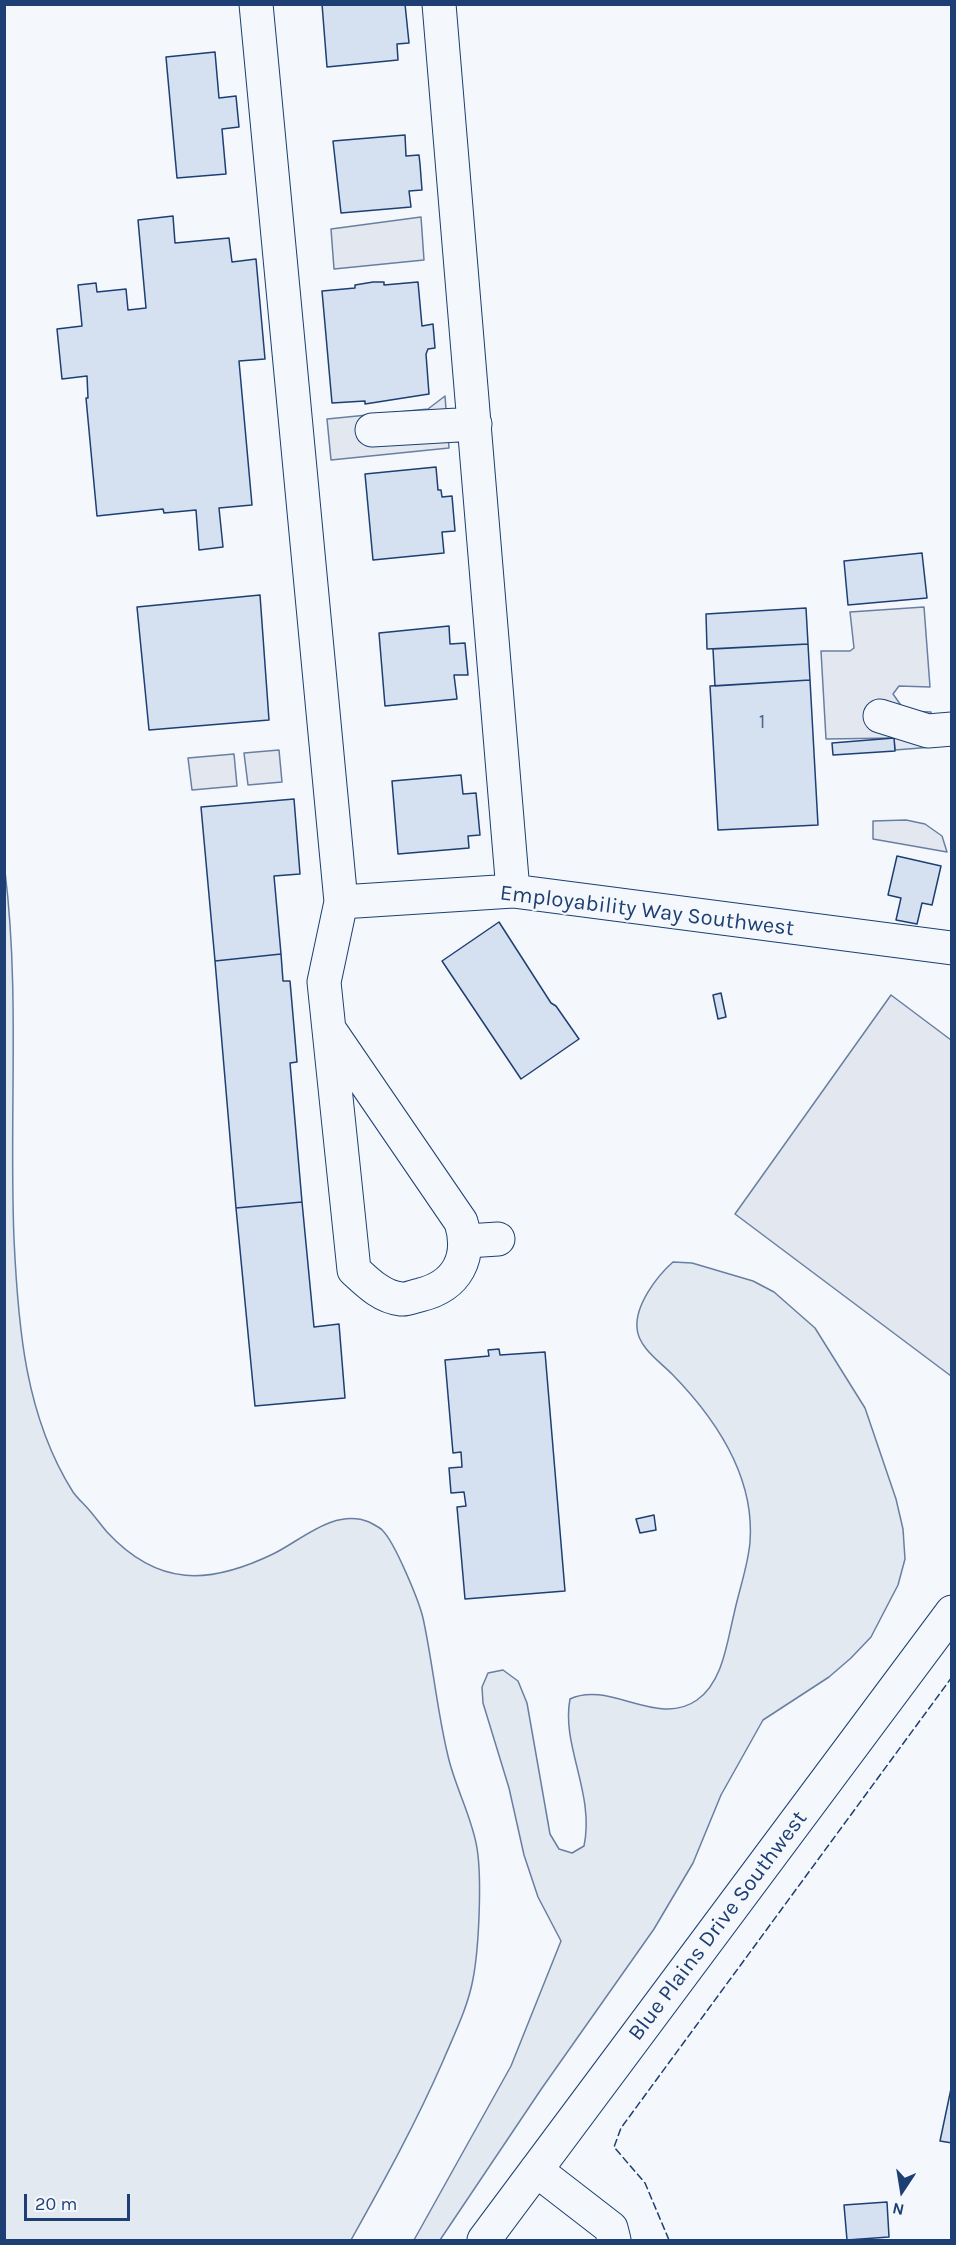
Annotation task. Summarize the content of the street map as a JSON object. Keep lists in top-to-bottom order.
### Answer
{
  "streets": {
    "street": ["Employability Way Southwest", "Blue Plains Drive Southwest"]
  },
  "house_numbers": ["1"],
  "scale_bar": "20 m",
  "north": "bottom"
}
